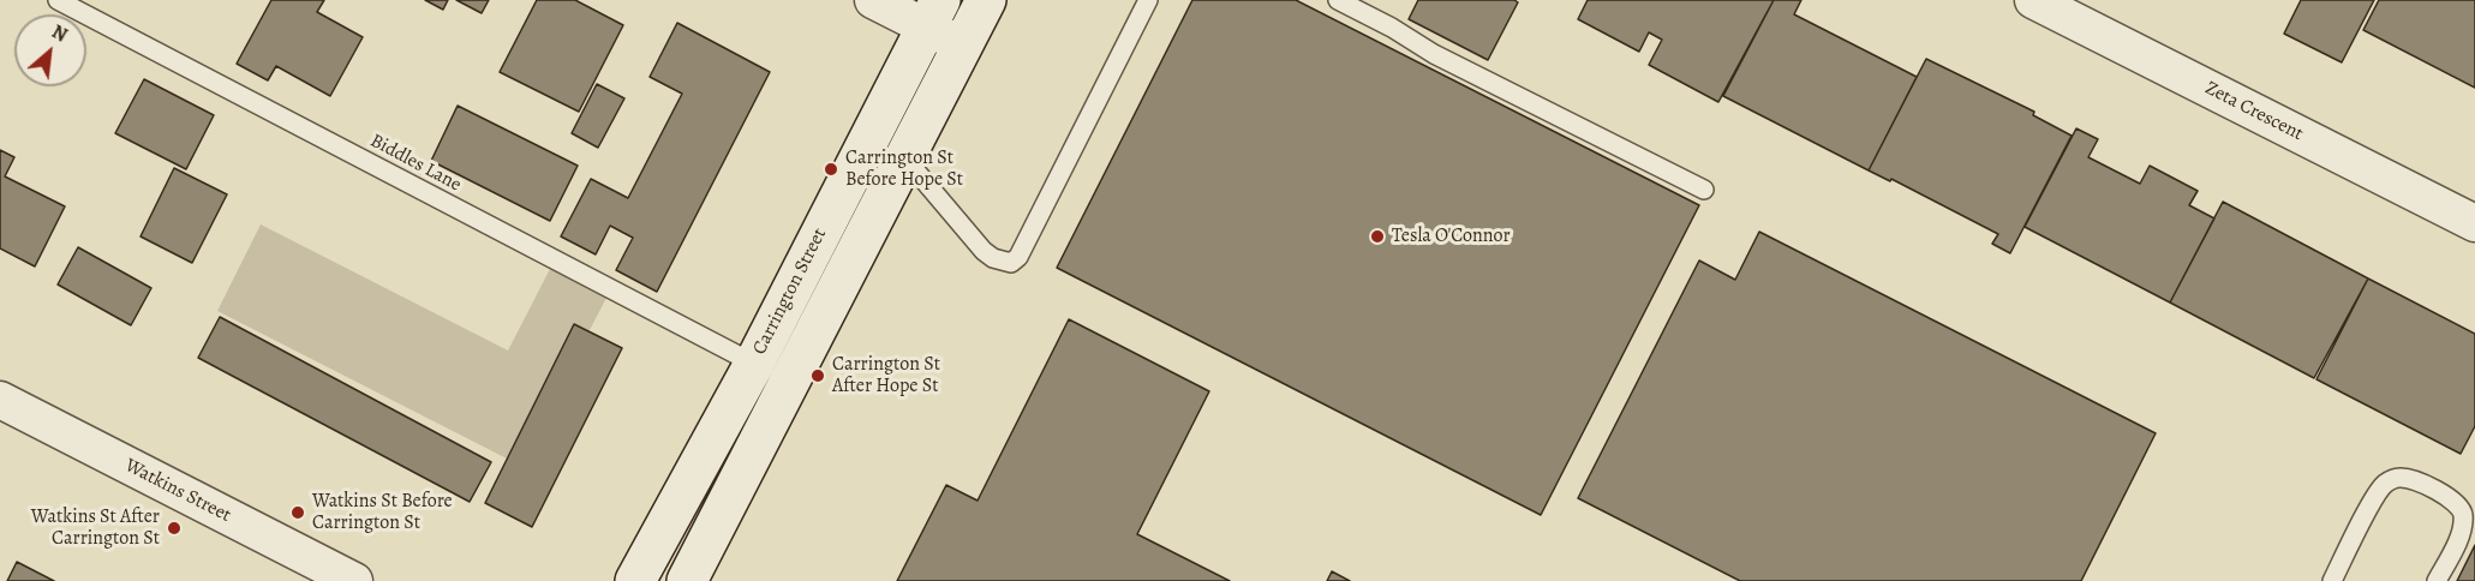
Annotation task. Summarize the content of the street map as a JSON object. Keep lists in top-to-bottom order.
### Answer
{
  "streets": {
    "main road": ["Carrington Street"],
    "street": ["Zeta Crescent", "Watkins Street"],
    "lane": ["Biddles Lane"]
  },
  "crossings": [
    ["Biddles Lane", "Carrington Street"]
  ],
  "places": [
    "Carrington St Before Hope St",
    "Tesla O'Connor",
    "Carrington St After Hope St",
    "Watkins St Before Carrington St",
    "Watkins St After Carrington St"
  ],
  "north": "top right"
}
